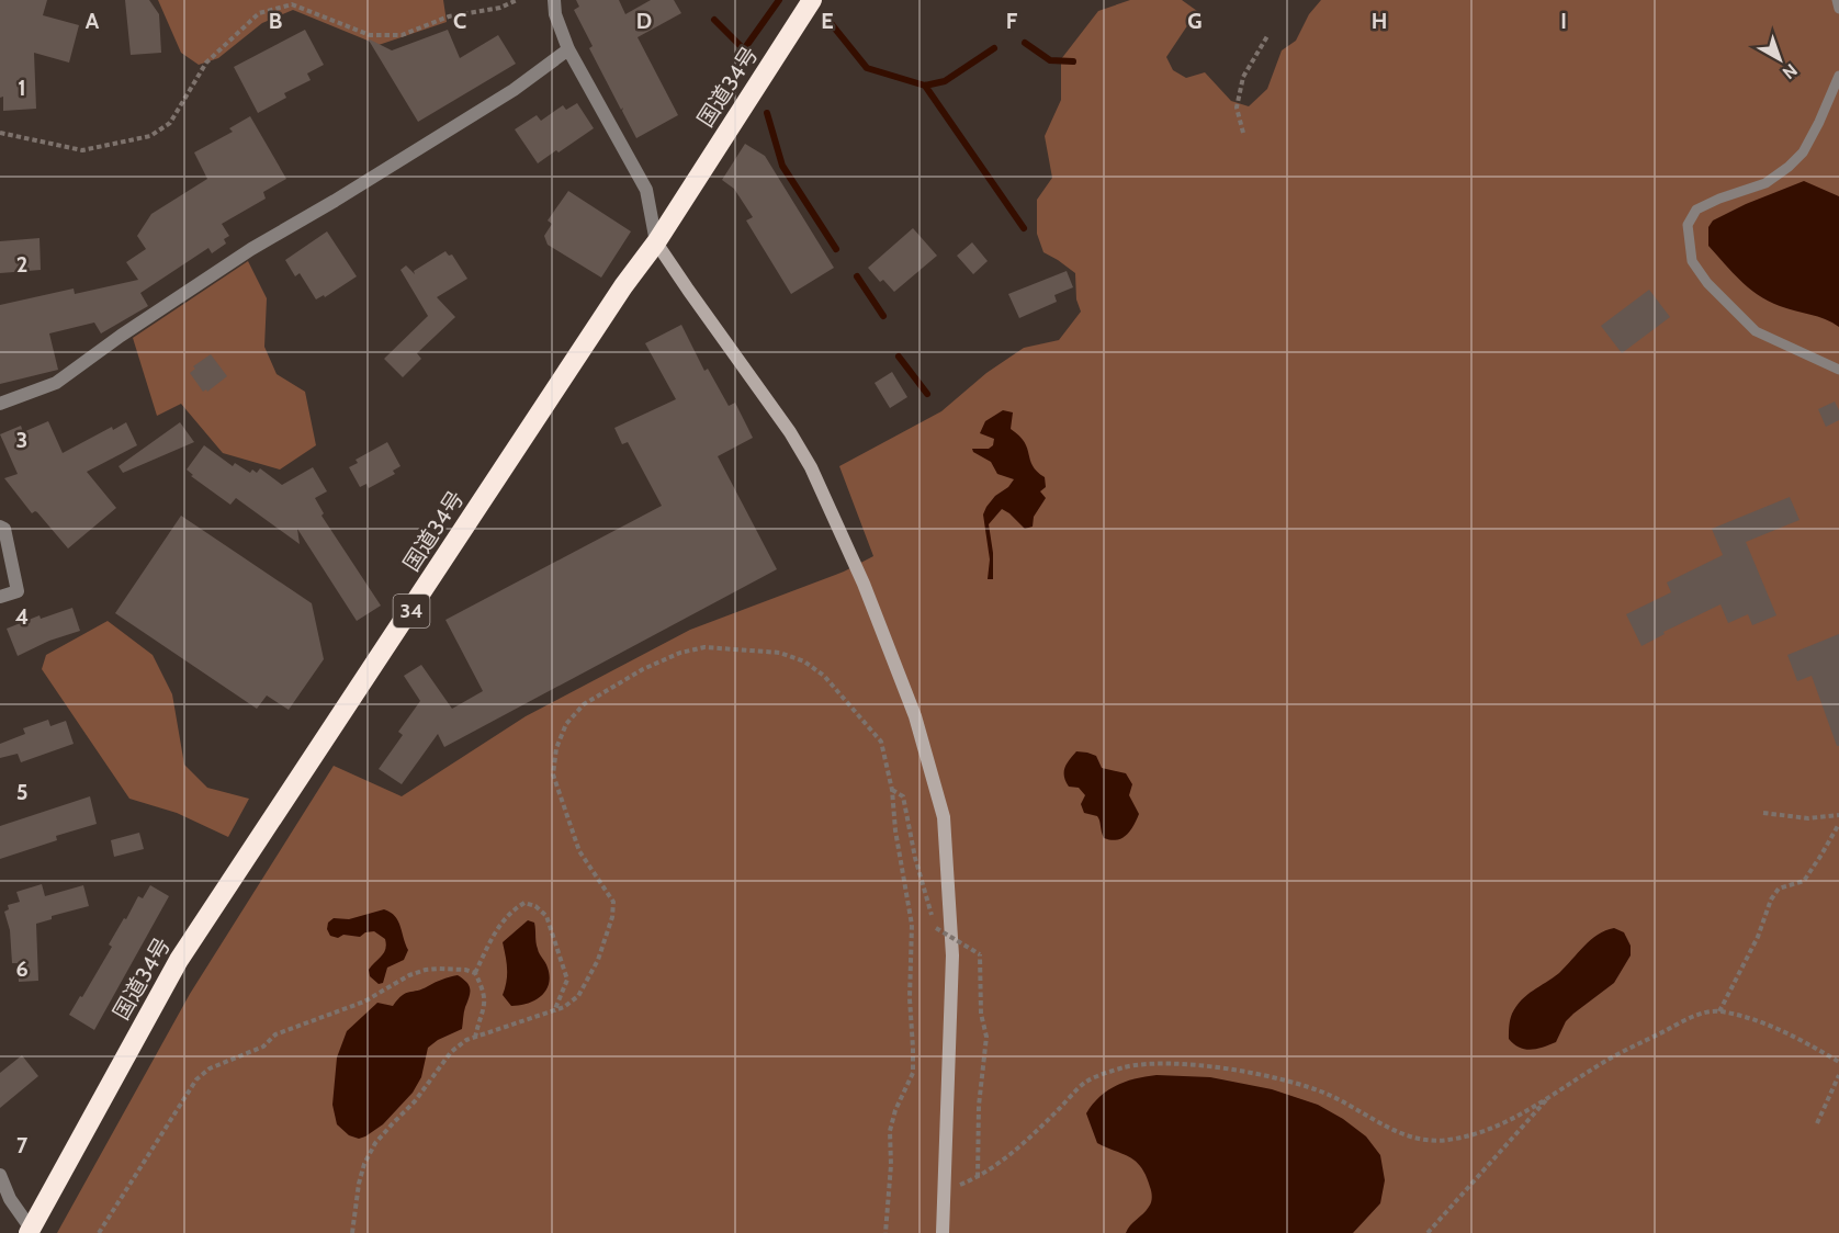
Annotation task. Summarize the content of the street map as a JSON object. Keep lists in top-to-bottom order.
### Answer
{
  "streets": {
    "highway": ["国道34号", "34"]
  },
  "north": "bottom right",
  "grid": {
    "columns": [
      "A",
      "B",
      "C",
      "D",
      "E",
      "F",
      "G",
      "H",
      "I"
    ],
    "rows": [
      "1",
      "2",
      "3",
      "4",
      "5",
      "6",
      "7"
    ]
  }
}
